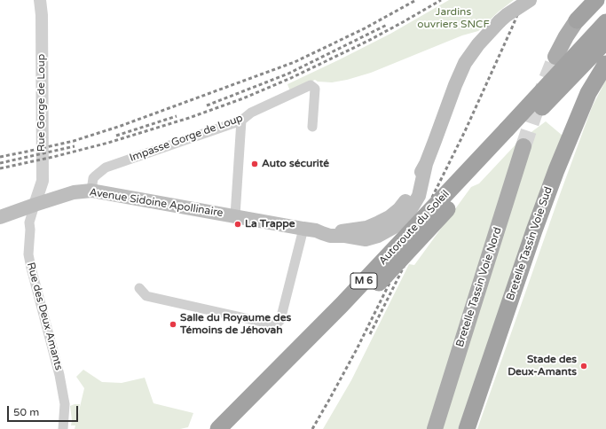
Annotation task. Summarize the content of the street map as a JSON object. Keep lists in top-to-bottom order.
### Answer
{
  "streets": {
    "highway": ["Autoroute du Soleil", "Bretelle Tassin Voie Sud", "M 6"],
    "main road": ["Avenue Sidoine Apollinaire", "Bretelle Tassin Voie Nord"],
    "street": ["Rue Gorge de Loup", "Impasse Gorge de Loup", "Rue des Deux Amants"]
  },
  "crossings": [
    ["Rue Gorge de Loup", "Avenue Sidoine Apollinaire"],
    ["Rue Gorge de Loup", "Rue des Deux Amants"],
    ["Impasse Gorge de Loup", "Avenue Sidoine Apollinaire"],
    ["Avenue Sidoine Apollinaire", "Rue des Deux Amants"],
    ["Autoroute du Soleil", "Bretelle Tassin Voie Nord"]
  ],
  "parks": ["Jardins ouvriers SNCF"],
  "places": [
    "Auto sécurité",
    "La Trappe",
    "Salle du Royaume des Témoins de Jéhovah",
    "Stade des Deux-Amants"
  ],
  "scale_bar": "50 m"
}
